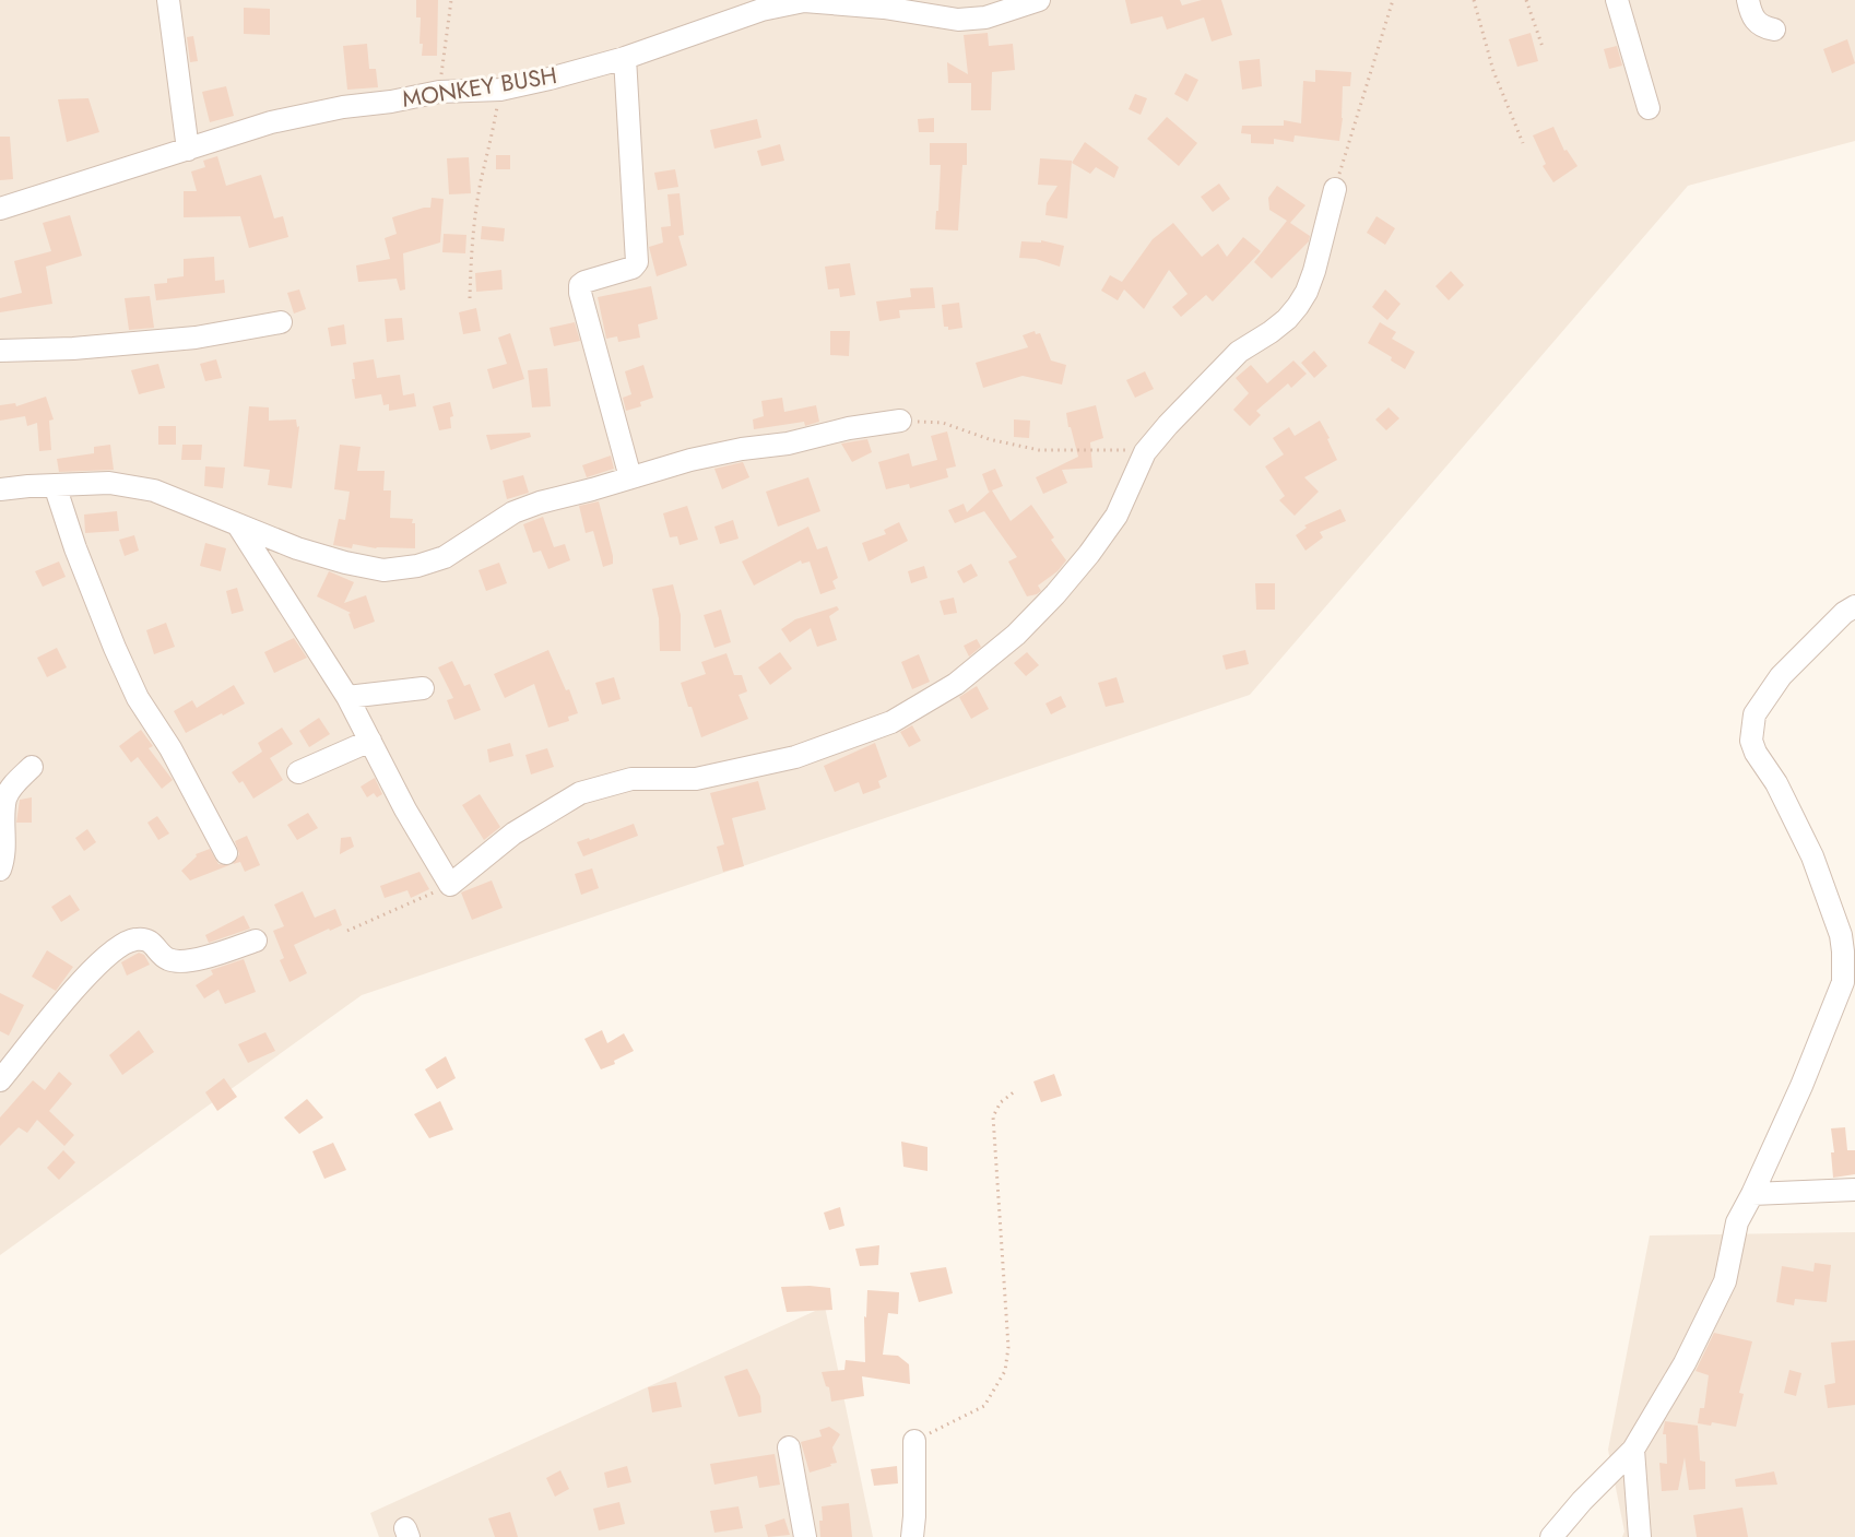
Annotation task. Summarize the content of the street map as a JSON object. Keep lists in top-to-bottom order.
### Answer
{
  "streets": {
    "street": ["MONKEY BUSH"]
  }
}
